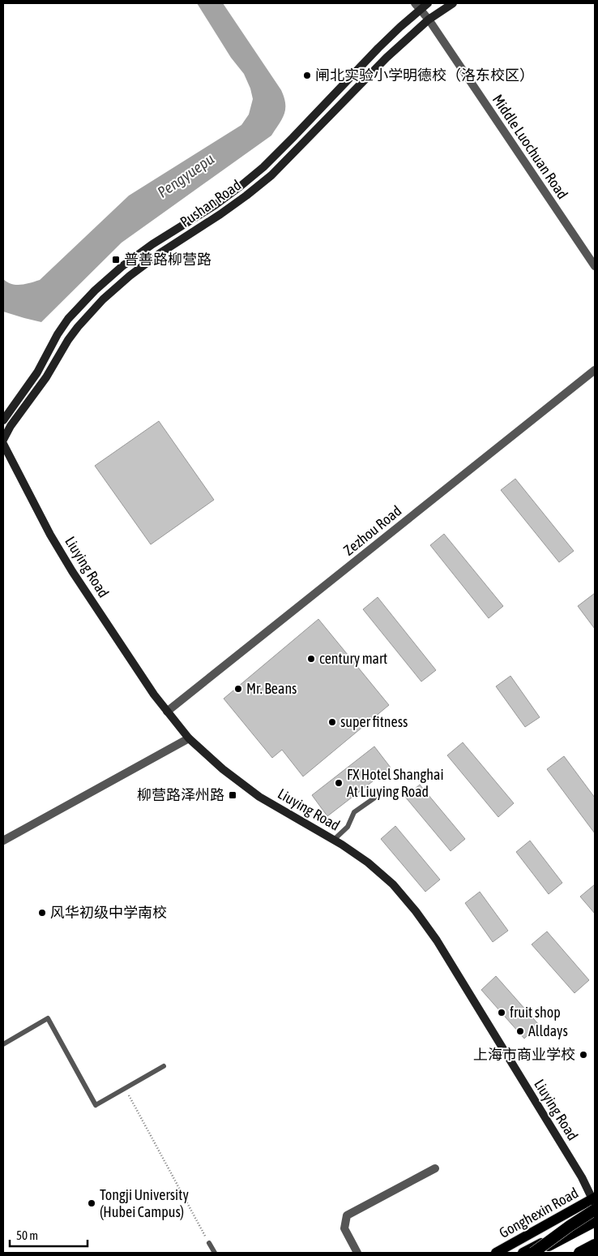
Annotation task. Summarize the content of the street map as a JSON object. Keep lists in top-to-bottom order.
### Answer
{
  "streets": {
    "main road": ["Pushan Road", "Liuying Road", "Gonghexin Road"],
    "street": ["Middle Luochuan Road", "Zezhou Road"]
  },
  "crossings": [
    ["Middle Luochuan Road", "Pushan Road"],
    ["Zezhou Road", "Liuying Road"],
    ["Liuying Road", "Gonghexin Road"]
  ],
  "water": ["Pengyuepu"],
  "places": {
    "other": [
      "闸北实验小学明德校（洛东校区）",
      "century mart",
      "Mr. Beans",
      "super fitness",
      "FX Hotel Shanghai At Liuying Road",
      "风华初级中学南校",
      "fruit shop",
      "Alldays",
      "上海市商业学校",
      "Tongji University (Hubei Campus)"
    ],
    "transit": ["普善路柳营路", "柳营路泽州路"]
  },
  "scale_bar": "50 m"
}
